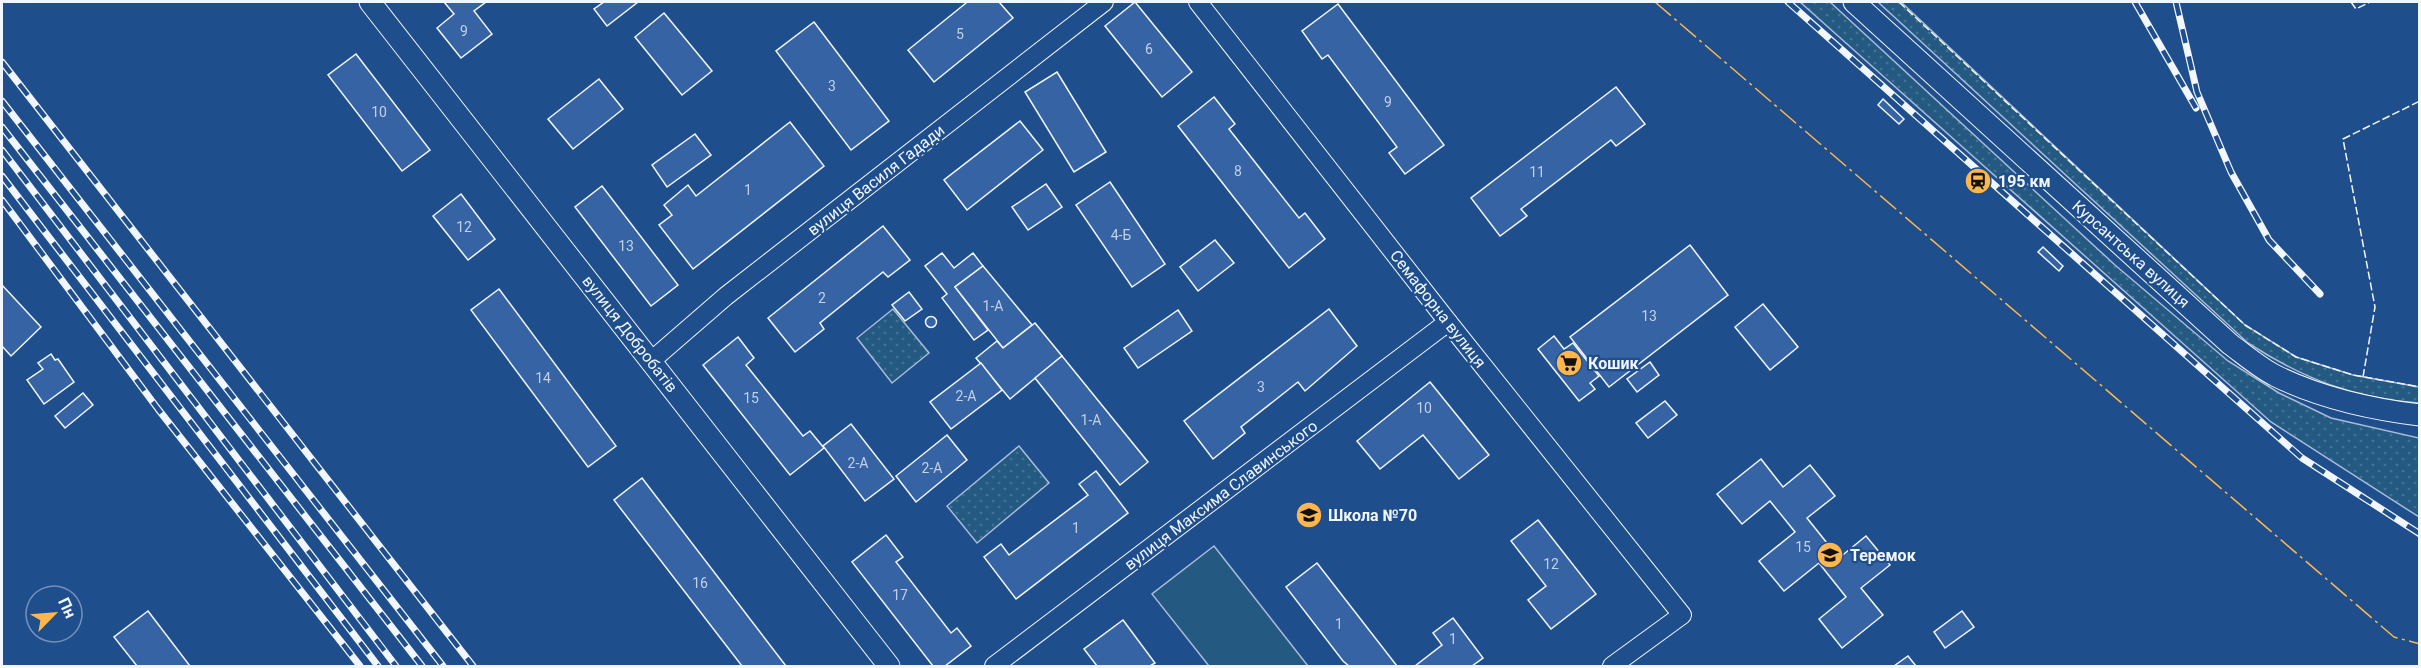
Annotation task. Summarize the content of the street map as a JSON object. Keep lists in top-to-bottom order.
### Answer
{
  "streets": {
    "street": [
      "вулиця Василя Гадади",
      "Курсантська вулиця",
      "Семафорна вулиця",
      "вулиця Добробатів",
      "вулиця Максима Славинського"
    ]
  },
  "crossings": [
    ["вулиця Василя Гадади", "вулиця Добробатів"],
    ["Семафорна вулиця", "вулиця Максима Славинського"]
  ],
  "places": {
    "station": ["195 км"],
    "supermarket": ["Кошик"],
    "school or university": ["Школа №70", "Теремок"]
  },
  "house_numbers": [
    "9",
    "5",
    "6",
    "3",
    "9",
    "10",
    "8",
    "11",
    "1",
    "12",
    "4-Б",
    "13",
    "2",
    "1-А",
    "13",
    "14",
    "3",
    "2-А",
    "15",
    "10",
    "1-А",
    "2-А",
    "2-А",
    "1",
    "15",
    "12",
    "16",
    "17",
    "1",
    "1"
  ],
  "north": "top right"
}
